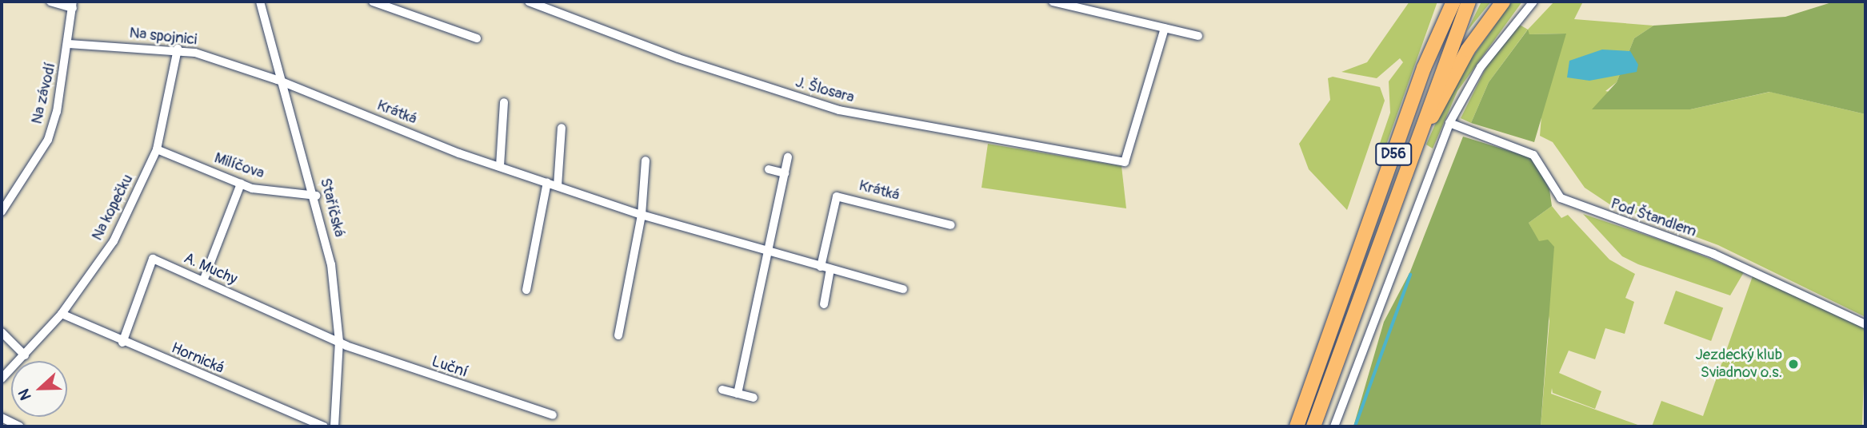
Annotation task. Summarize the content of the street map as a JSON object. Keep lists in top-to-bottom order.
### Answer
{
  "streets": {
    "highway": ["D56"],
    "street": [
      "Na spojnici",
      "J. Šlosara",
      "Na závodí",
      "Krátká",
      "Milíčova",
      "Na kopečku",
      "Staříčská",
      "Pod Štandlem",
      "A. Muchy",
      "Hornická",
      "Luční"
    ]
  },
  "crossings": [
    ["Na spojnici", "Na závodí"],
    ["Na spojnici", "Krátká"],
    ["Na spojnici", "Na kopečku"],
    ["Na spojnici", "Staříčská"],
    ["Krátká", "Staříčská"],
    ["Milíčova", "Na kopečku"],
    ["Milíčova", "Staříčská"],
    ["Na kopečku", "Hornická"],
    ["Staříčská", "A. Muchy"],
    ["Staříčská", "Luční"],
    ["A. Muchy", "Hornická"],
    ["A. Muchy", "Luční"]
  ],
  "places": ["Jezdecký klub Sviadnov o.s."],
  "north": "left"
}
